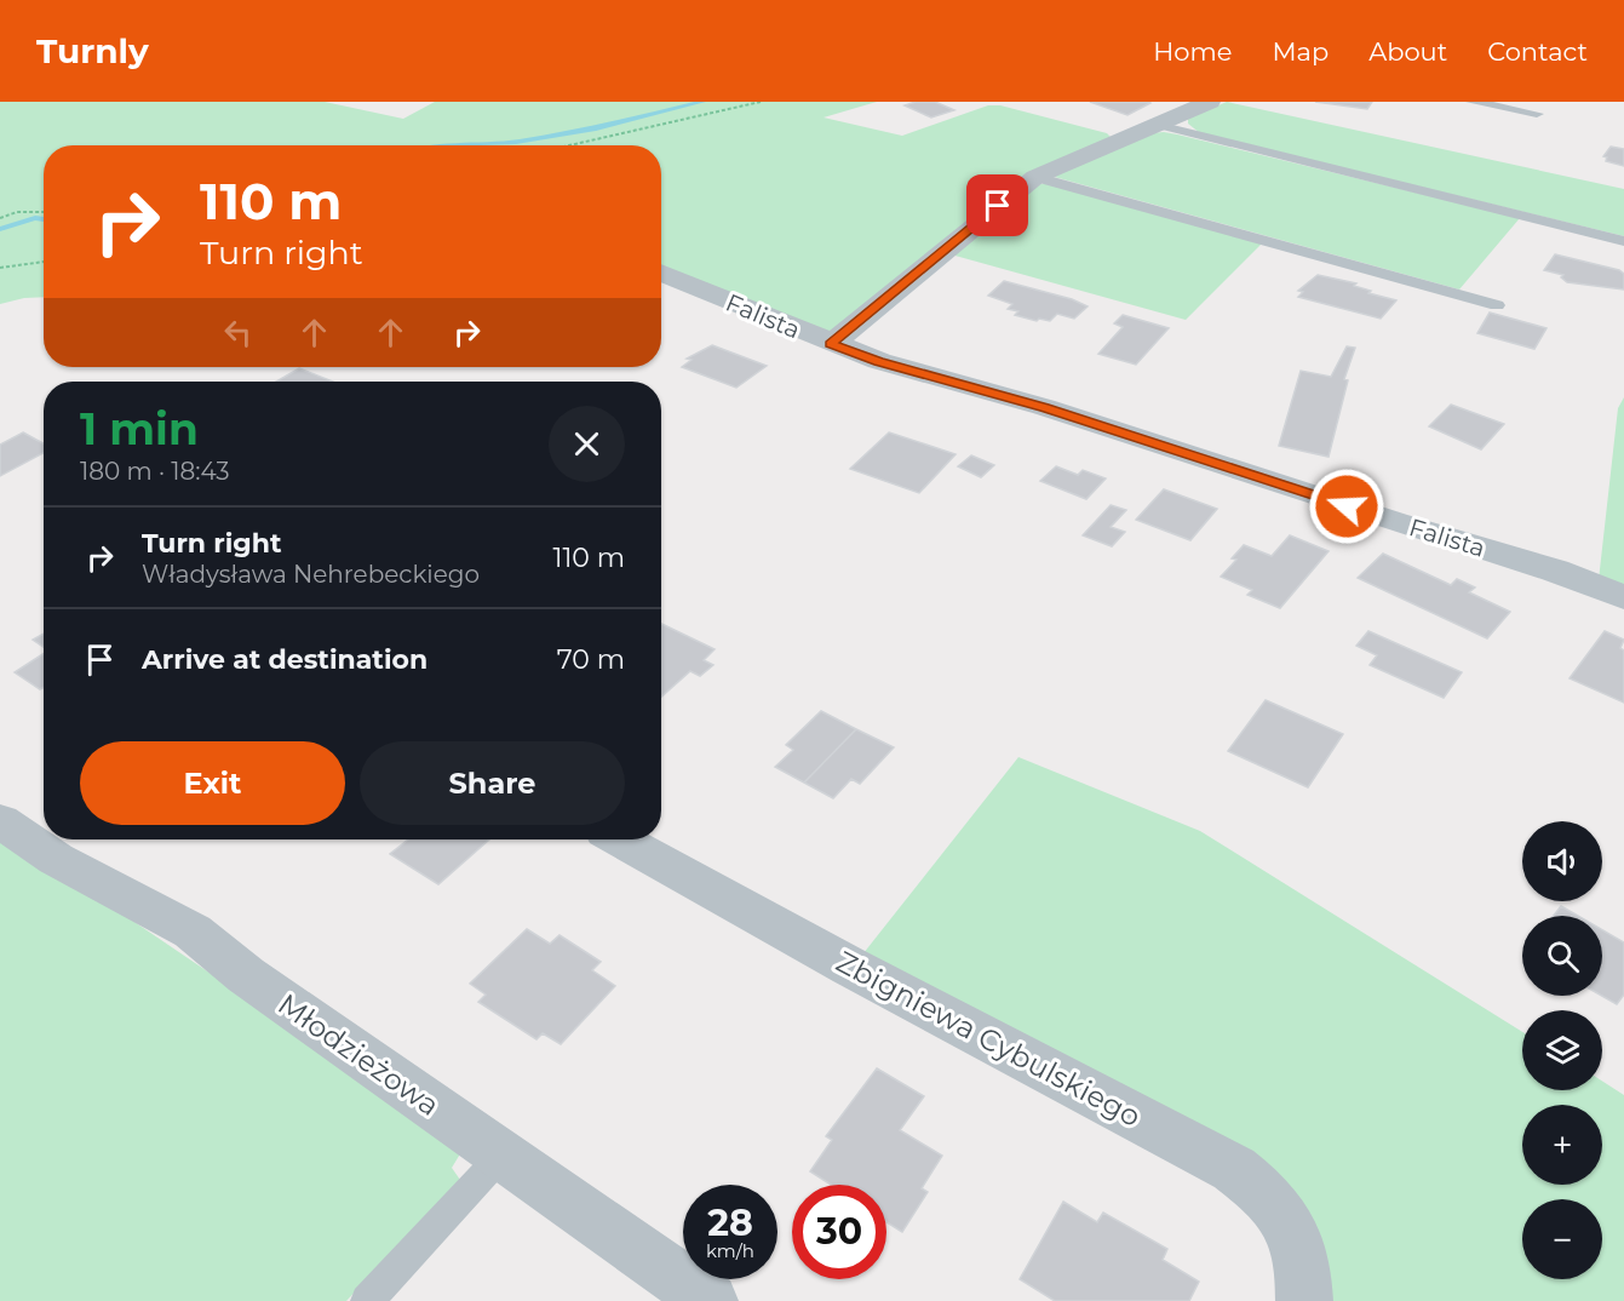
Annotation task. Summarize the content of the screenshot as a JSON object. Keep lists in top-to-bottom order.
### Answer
{
  "streets": {
    "street": ["Falista", "Zbigniewa Cybulskiego", "Młodzieżowa"]
  },
  "page": {
    "header": "Turnly",
    "nav": [
      "Home",
      "Map",
      "About",
      "Contact"
    ],
    "turn": ["110 m", "Turn right"],
    "heading": ["1 min", "180 m · 18:43"],
    "list": [
      {
        "name": "Turn right",
        "note": "Władysława Nehrebeckiego",
        "value": "110 m"
      },
      {
        "name": "Arrive at destination",
        "value": "70 m"
      }
    ],
    "buttons": ["Exit", "Share"],
    "map_buttons": ["+", "−"],
    "speed": "28 km/h",
    "limit": "30"
  }
}
